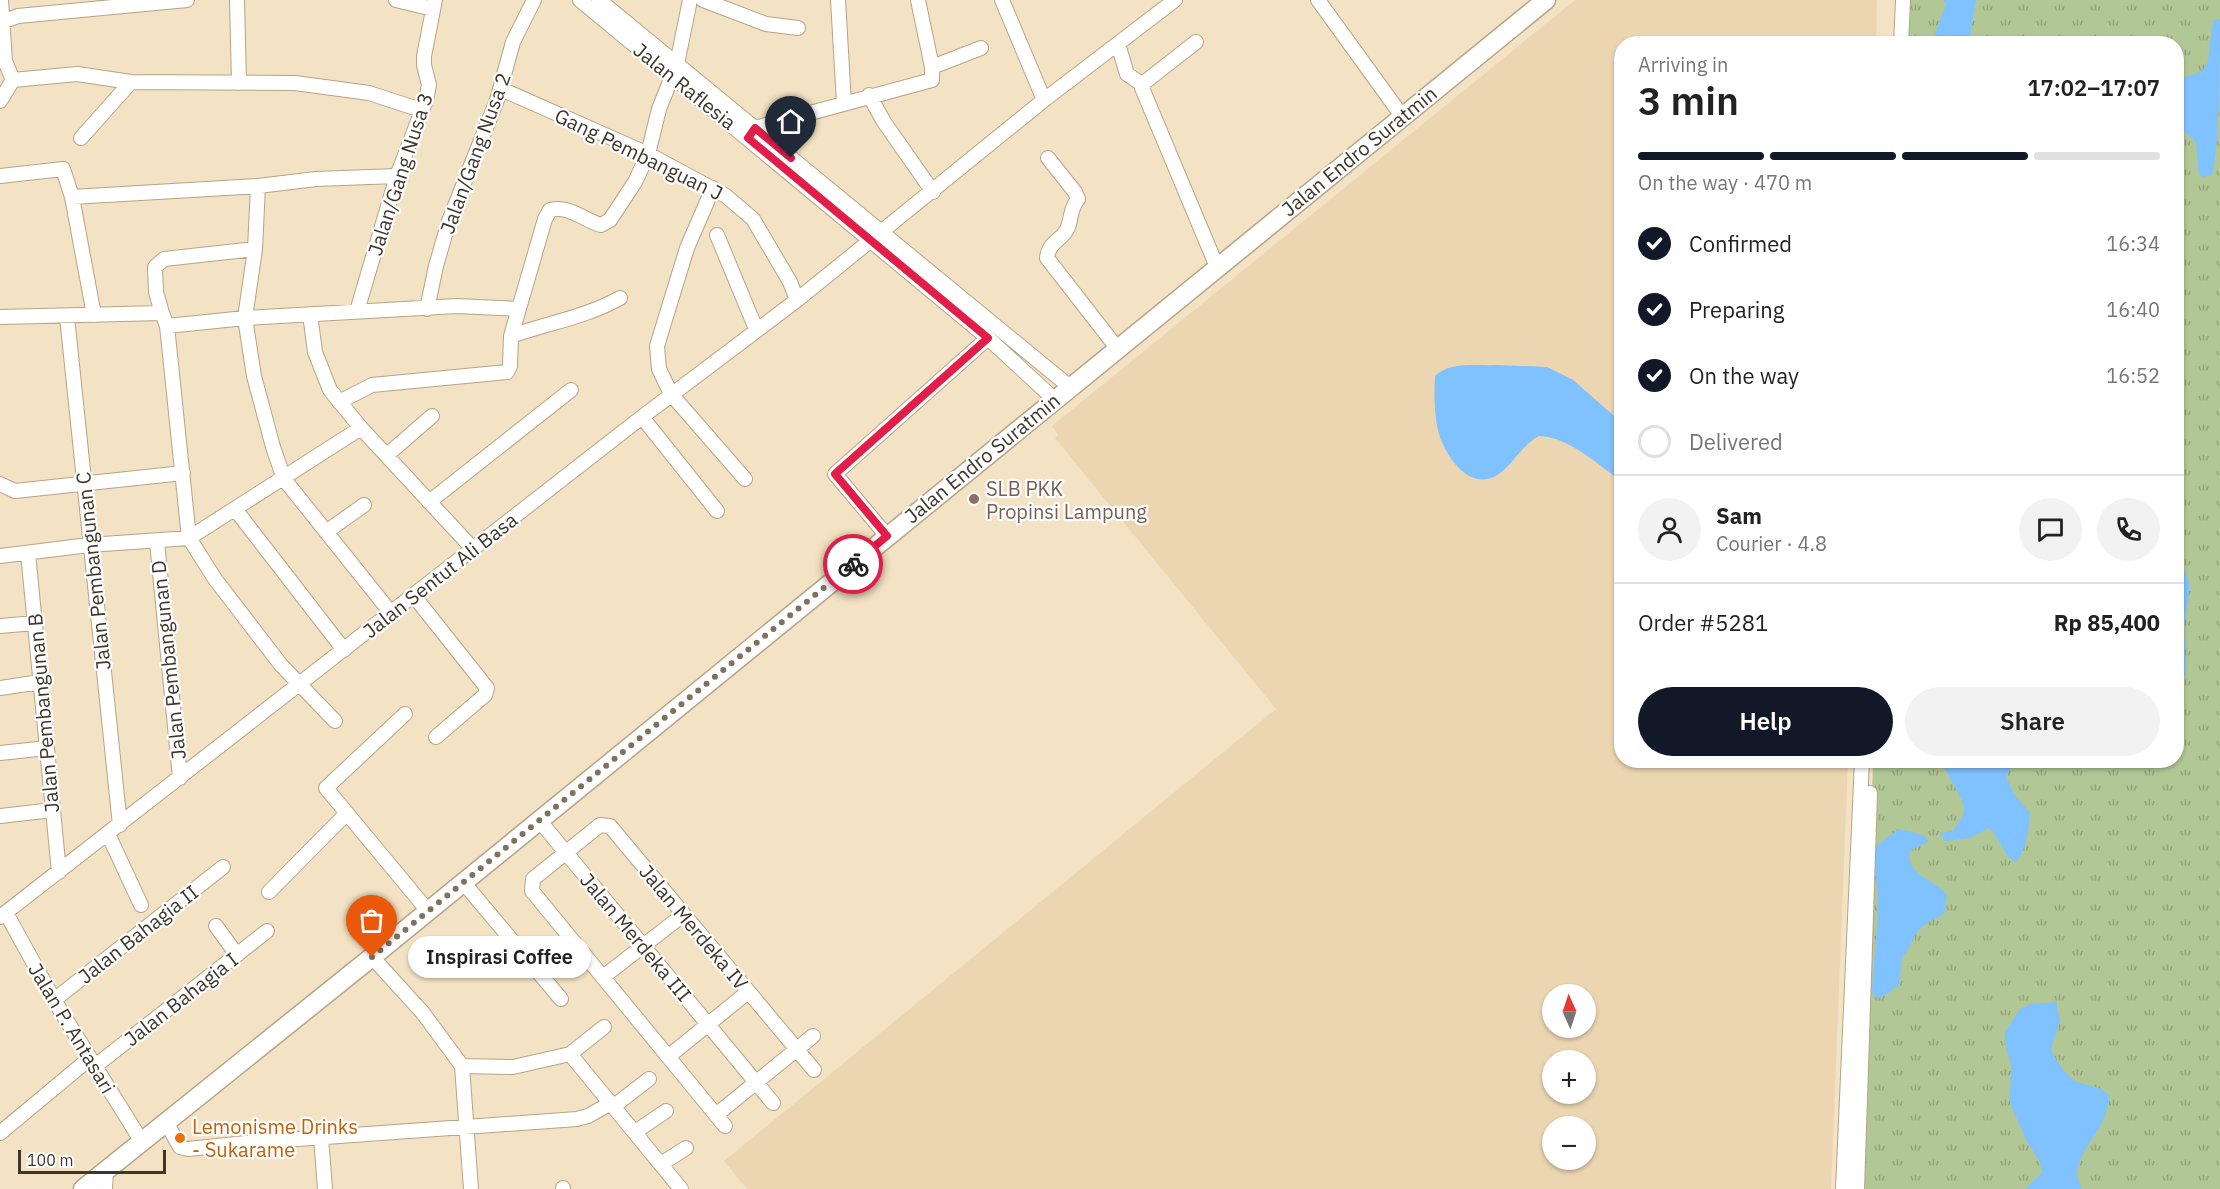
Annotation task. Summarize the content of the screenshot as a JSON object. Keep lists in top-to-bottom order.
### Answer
{
  "streets": {
    "main road": ["Jalan Endro Suratmin"],
    "street": [
      "Jalan Raflesia",
      "Jalan/Gang Nusa 2",
      "Gang Pembanguan J",
      "Jalan/Gang Nusa 3",
      "Jalan Pembangunan C",
      "Jalan Sentut Ali Basa",
      "Jalan Pembangunan D",
      "Jalan Pembangunan B",
      "Jalan Merdeka IV",
      "Jalan Bahagia II",
      "Jalan Merdeka III",
      "Jalan Bahagia I",
      "Jalan P. Antasari"
    ]
  },
  "crossings": [
    ["Jalan Raflesia", "Jalan Sentut Ali Basa"],
    ["Jalan Endro Suratmin", "Jalan Merdeka III"],
    ["Jalan Endro Suratmin", "Jalan P. Antasari"],
    ["Jalan/Gang Nusa 2", "Gang Pembanguan J"],
    ["Gang Pembanguan J", "Jalan Sentut Ali Basa"],
    ["Jalan Pembangunan C", "Jalan Sentut Ali Basa"],
    ["Jalan Sentut Ali Basa", "Jalan Pembangunan D"],
    ["Jalan Sentut Ali Basa", "Jalan Pembangunan B"],
    ["Jalan Sentut Ali Basa", "Jalan P. Antasari"],
    ["Jalan Merdeka IV", "Jalan Merdeka III"],
    ["Jalan Bahagia II", "Jalan P. Antasari"],
    ["Jalan Bahagia I", "Jalan P. Antasari"]
  ],
  "places": ["SLB PKK Propinsi Lampung", "Inspirasi Coffee", "Lemonisme Drinks - Sukarame"],
  "scale_bar": "100 m",
  "north": "top",
  "page": {
    "heading": ["3 min", "Arriving in", "17:02–17:07"],
    "panel": [
      "Sam",
      "Courier · 4.8",
      "Order #5281",
      "Rp 85,400"
    ],
    "bar": "On the way · 470 m",
    "list": [
      ["Confirmed", "16:34"],
      ["Preparing", "16:40"],
      ["On the way", "16:52"],
      "Delivered"
    ],
    "buttons": ["Help", "Share"],
    "bubble": "Inspirasi Coffee",
    "map_buttons": ["+", "−"],
    "scale": "100 m"
  }
}
